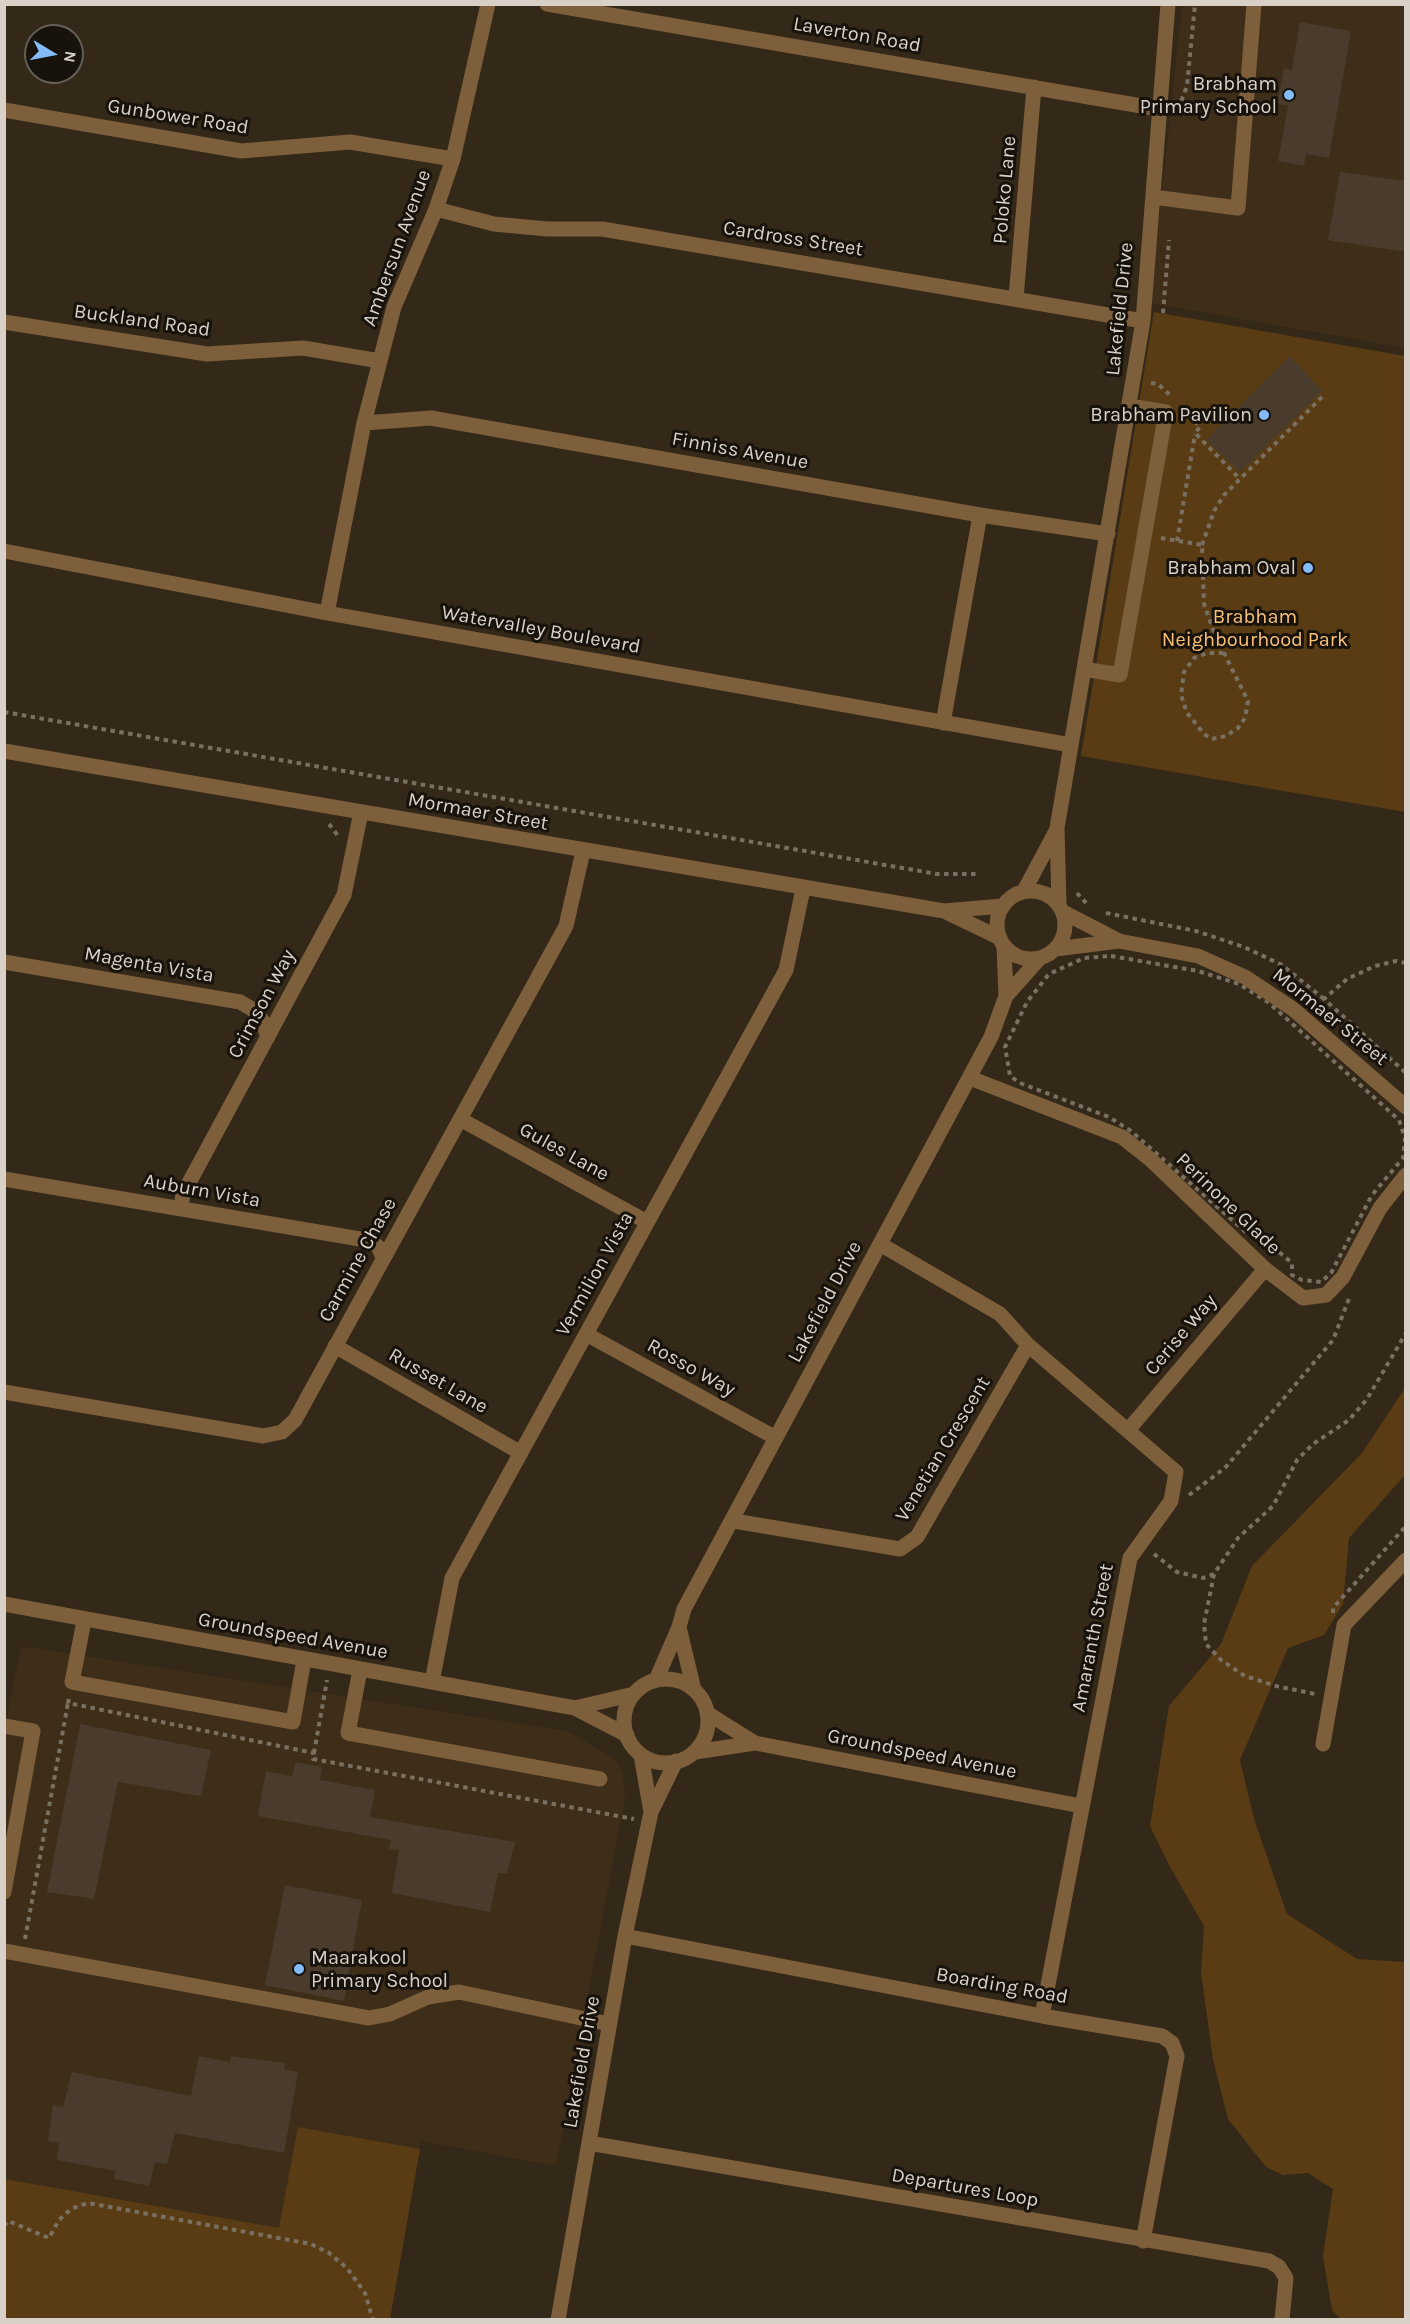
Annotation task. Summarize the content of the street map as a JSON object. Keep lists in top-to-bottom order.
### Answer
{
  "streets": {
    "street": [
      "Laverton Road",
      "Gunbower Road",
      "Poloko Lane",
      "Cardross Street",
      "Ambersun Avenue",
      "Lakefield Drive",
      "Buckland Road",
      "Finniss Avenue",
      "Watervalley Boulevard",
      "Mormaer Street",
      "Magenta Vista",
      "Crimson Way",
      "Gules Lane",
      "Auburn Vista",
      "Perinone Glade",
      "Carmine Chase",
      "Vermilion Vista",
      "Cerise Way",
      "Rosso Way",
      "Russet Lane",
      "Venetian Crescent",
      "Groundspeed Avenue",
      "Amaranth Street",
      "Boarding Road",
      "Departures Loop"
    ]
  },
  "crossings": [
    ["Laverton Road", "Poloko Lane"],
    ["Laverton Road", "Lakefield Drive"],
    ["Gunbower Road", "Ambersun Avenue"],
    ["Poloko Lane", "Cardross Street"],
    ["Cardross Street", "Ambersun Avenue"],
    ["Cardross Street", "Lakefield Drive"],
    ["Ambersun Avenue", "Buckland Road"],
    ["Ambersun Avenue", "Finniss Avenue"],
    ["Ambersun Avenue", "Watervalley Boulevard"],
    ["Lakefield Drive", "Finniss Avenue"],
    ["Lakefield Drive", "Watervalley Boulevard"],
    ["Lakefield Drive", "Mormaer Street"],
    ["Lakefield Drive", "Perinone Glade"],
    ["Lakefield Drive", "Rosso Way"],
    ["Lakefield Drive", "Venetian Crescent"],
    ["Lakefield Drive", "Groundspeed Avenue"],
    ["Lakefield Drive", "Amaranth Street"],
    ["Lakefield Drive", "Boarding Road"],
    ["Lakefield Drive", "Departures Loop"],
    ["Mormaer Street", "Crimson Way"],
    ["Mormaer Street", "Carmine Chase"],
    ["Mormaer Street", "Vermilion Vista"],
    ["Magenta Vista", "Crimson Way"],
    ["Crimson Way", "Auburn Vista"],
    ["Gules Lane", "Carmine Chase"],
    ["Gules Lane", "Vermilion Vista"],
    ["Auburn Vista", "Carmine Chase"],
    ["Perinone Glade", "Cerise Way"],
    ["Carmine Chase", "Russet Lane"],
    ["Vermilion Vista", "Rosso Way"],
    ["Vermilion Vista", "Russet Lane"],
    ["Vermilion Vista", "Groundspeed Avenue"],
    ["Cerise Way", "Amaranth Street"],
    ["Venetian Crescent", "Amaranth Street"],
    ["Groundspeed Avenue", "Amaranth Street"],
    ["Amaranth Street", "Boarding Road"],
    ["Boarding Road", "Departures Loop"]
  ],
  "parks": ["Brabham Neighbourhood Park"],
  "places": [
    "Brabham Primary School",
    "Brabham Pavilion",
    "Brabham Oval",
    "Maarakool Primary School"
  ],
  "north": "right"
}
